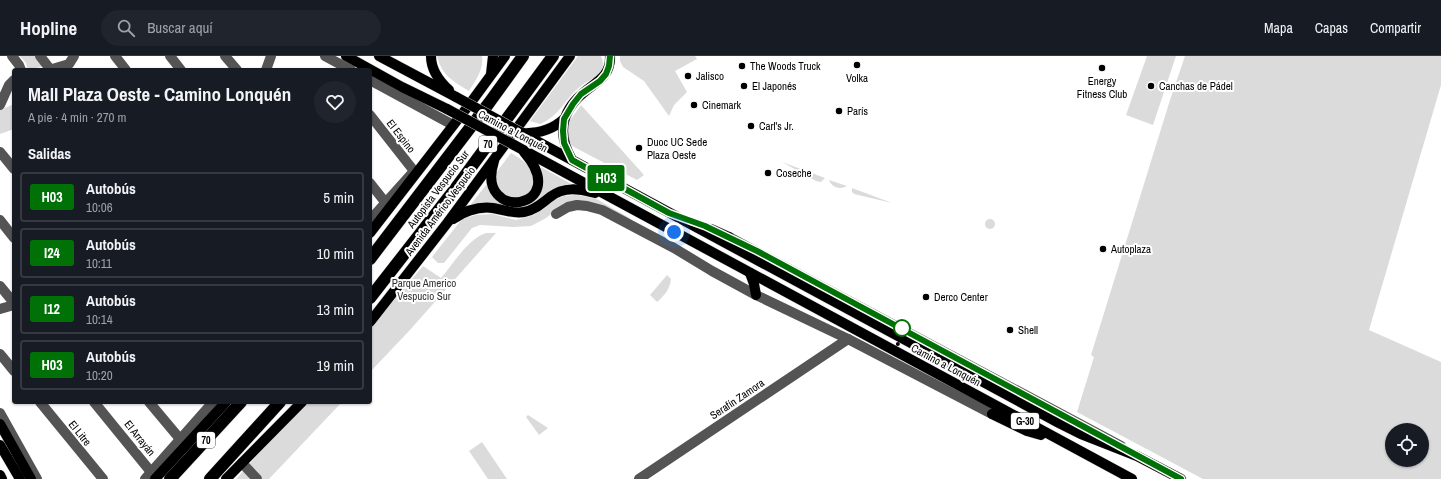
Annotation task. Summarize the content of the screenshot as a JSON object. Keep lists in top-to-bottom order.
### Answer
{
  "streets": {
    "highway": ["70", "Autopista Vespucio Sur"],
    "main road": ["Camino a Lonquén", "Avenida Américo Vespucio", "G-30"],
    "street": [
      "El Espino",
      "Serafín Zamora",
      "El Litre",
      "El Arrayán"
    ]
  },
  "crossings": [
    ["Camino a Lonquén", "Serafín Zamora"]
  ],
  "parks": ["Parque Americo Vespucio Sur"],
  "places": [
    "Volka",
    "The Woods Truck",
    "Energy Fitness Club",
    "Jalisco",
    "El Japonés",
    "Canchas de Pádel",
    "Cinemark",
    "París",
    "Carl's Jr.",
    "Duoc UC Sede Plaza Oeste",
    "Coseche",
    "Autoplaza",
    "Derco Center",
    "Shell"
  ],
  "lines": ["bus line H03"],
  "page": {
    "header": "Hopline",
    "search": "Buscar aquí",
    "nav": ["Mapa", "Capas", "Compartir"],
    "on_map": "H03",
    "heading": [
      ["Mall Plaza Oeste - Camino Lonquén", "A pie · 4 min · 270 m"],
      "Salidas"
    ],
    "list": [
      {
        "mark": "H03",
        "name": "Autobús",
        "note": "10:06",
        "value": "5 min"
      },
      {
        "mark": "I24",
        "name": "Autobús",
        "note": "10:11",
        "value": "10 min"
      },
      {
        "mark": "I12",
        "name": "Autobús",
        "note": "10:14",
        "value": "13 min"
      },
      {
        "mark": "H03",
        "name": "Autobús",
        "note": "10:20",
        "value": "19 min"
      }
    ]
  }
}
